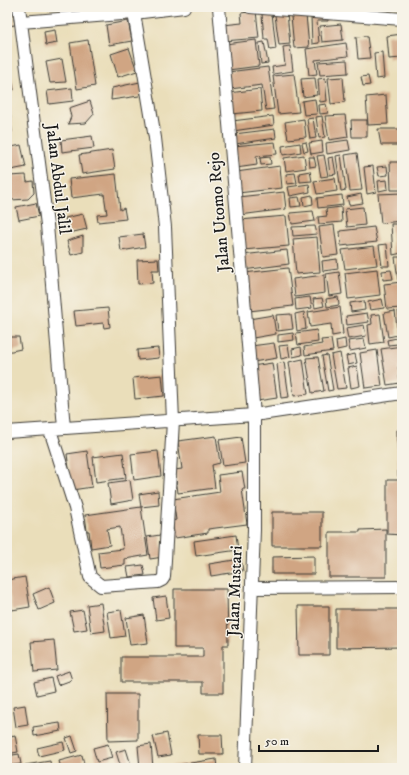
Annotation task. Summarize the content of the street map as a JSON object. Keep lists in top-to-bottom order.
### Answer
{
  "streets": {
    "street": ["Jalan Abdul Jalil", "Jalan Utomo Rejo", "Jalan Mustari"]
  },
  "crossings": [
    ["Jalan Utomo Rejo", "Jalan Mustari"]
  ],
  "scale_bar": "50 m"
}
